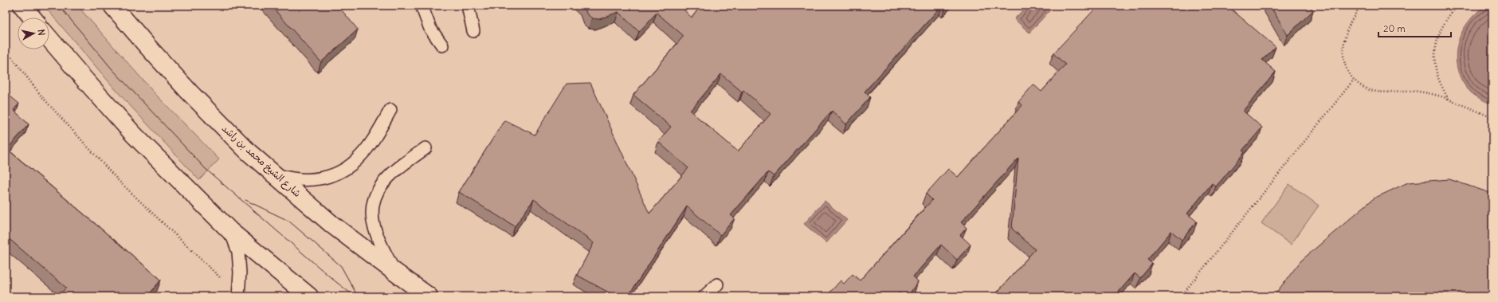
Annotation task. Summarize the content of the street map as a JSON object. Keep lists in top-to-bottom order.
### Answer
{
  "streets": {
    "main road": ["شارع الشيخ محمد بن راشد"]
  },
  "scale_bar": "20 m",
  "north": "right"
}
